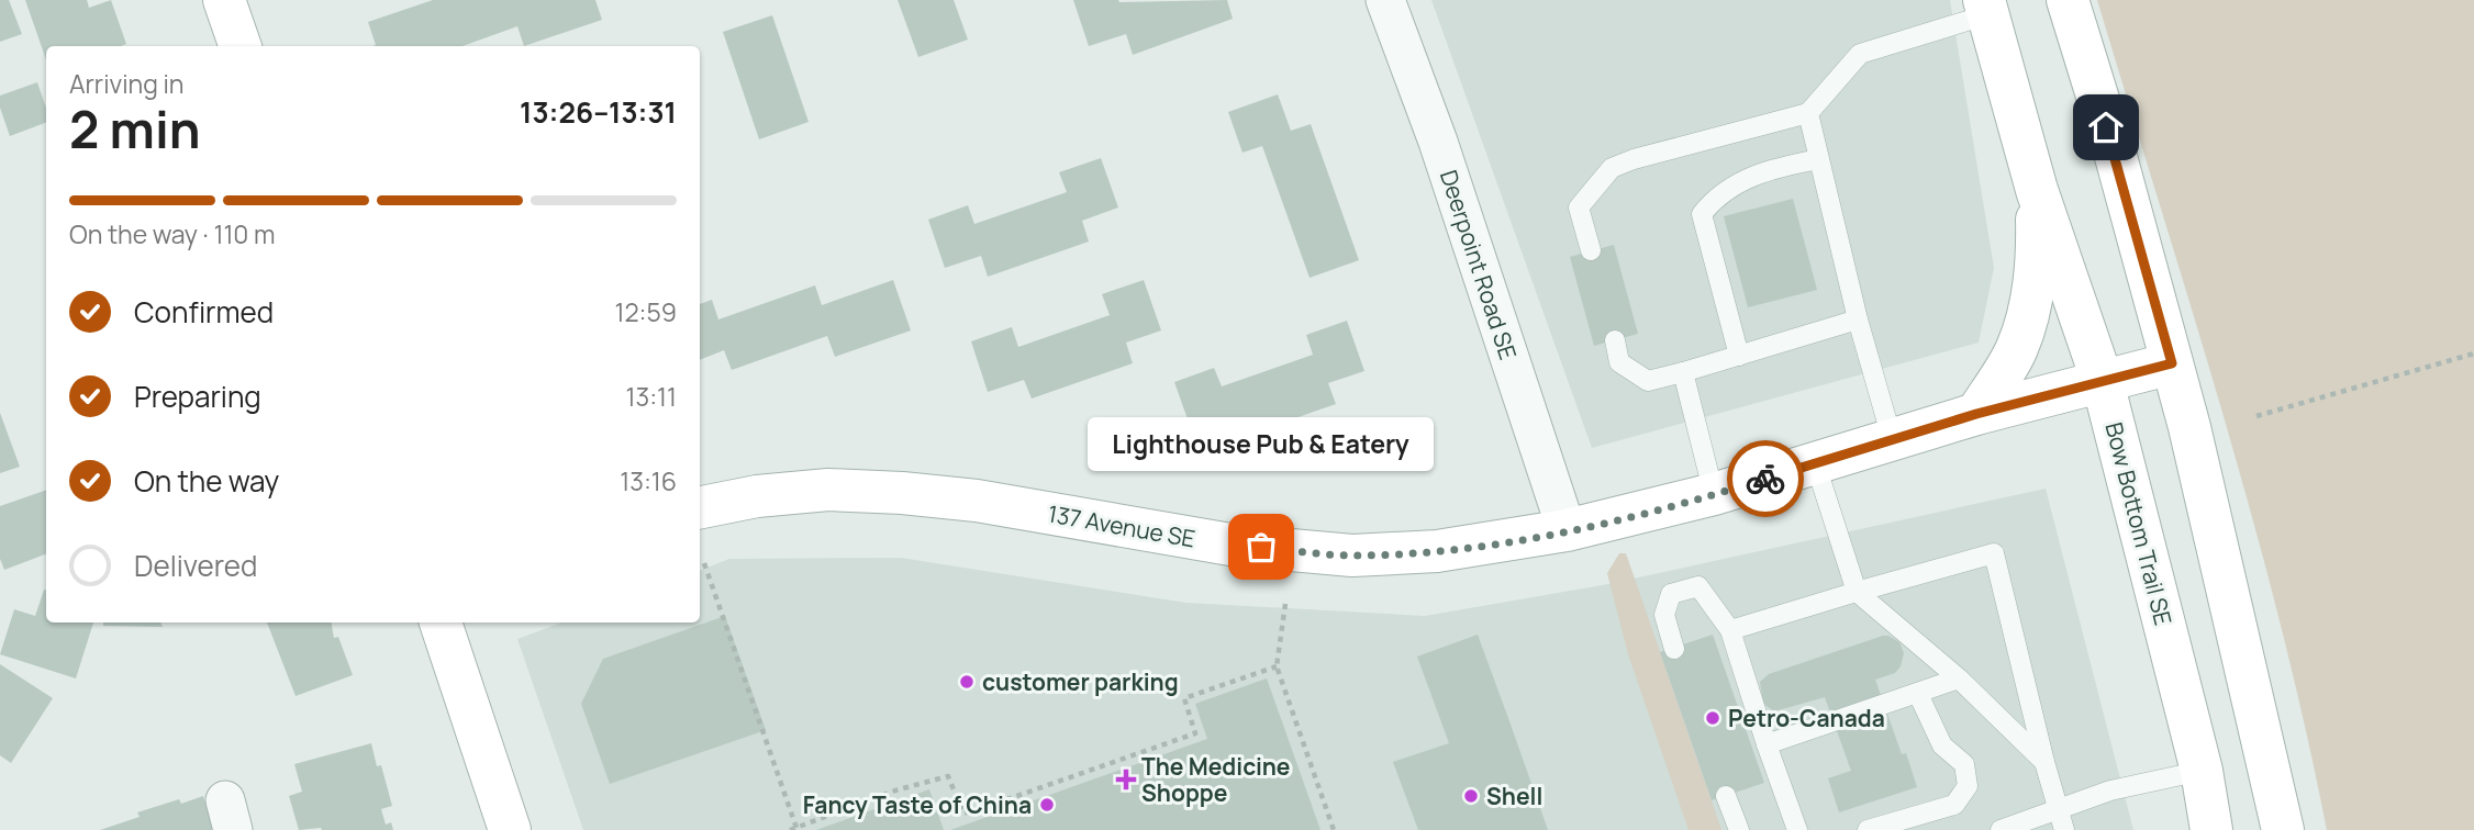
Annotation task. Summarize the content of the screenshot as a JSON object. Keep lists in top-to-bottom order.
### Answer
{
  "streets": {
    "main road": ["Bow Bottom Trail SE", "137 Avenue SE"],
    "street": ["Deerpoint Road SE"]
  },
  "crossings": [
    ["Deerpoint Road SE", "137 Avenue SE"],
    ["Bow Bottom Trail SE", "137 Avenue SE"]
  ],
  "places": {
    "other": [
      "Lighthouse Pub & Eatery",
      "customer parking",
      "Petro-Canada",
      "Shell",
      "Fancy Taste of China"
    ],
    "health": ["The Medicine Shoppe"]
  },
  "page": {
    "heading": ["2 min", "Arriving in", "13:26–13:31"],
    "bar": "On the way · 110 m",
    "list": [
      ["Confirmed", "12:59"],
      ["Preparing", "13:11"],
      ["On the way", "13:16"],
      "Delivered"
    ],
    "bubble": "Lighthouse Pub & Eatery"
  }
}
